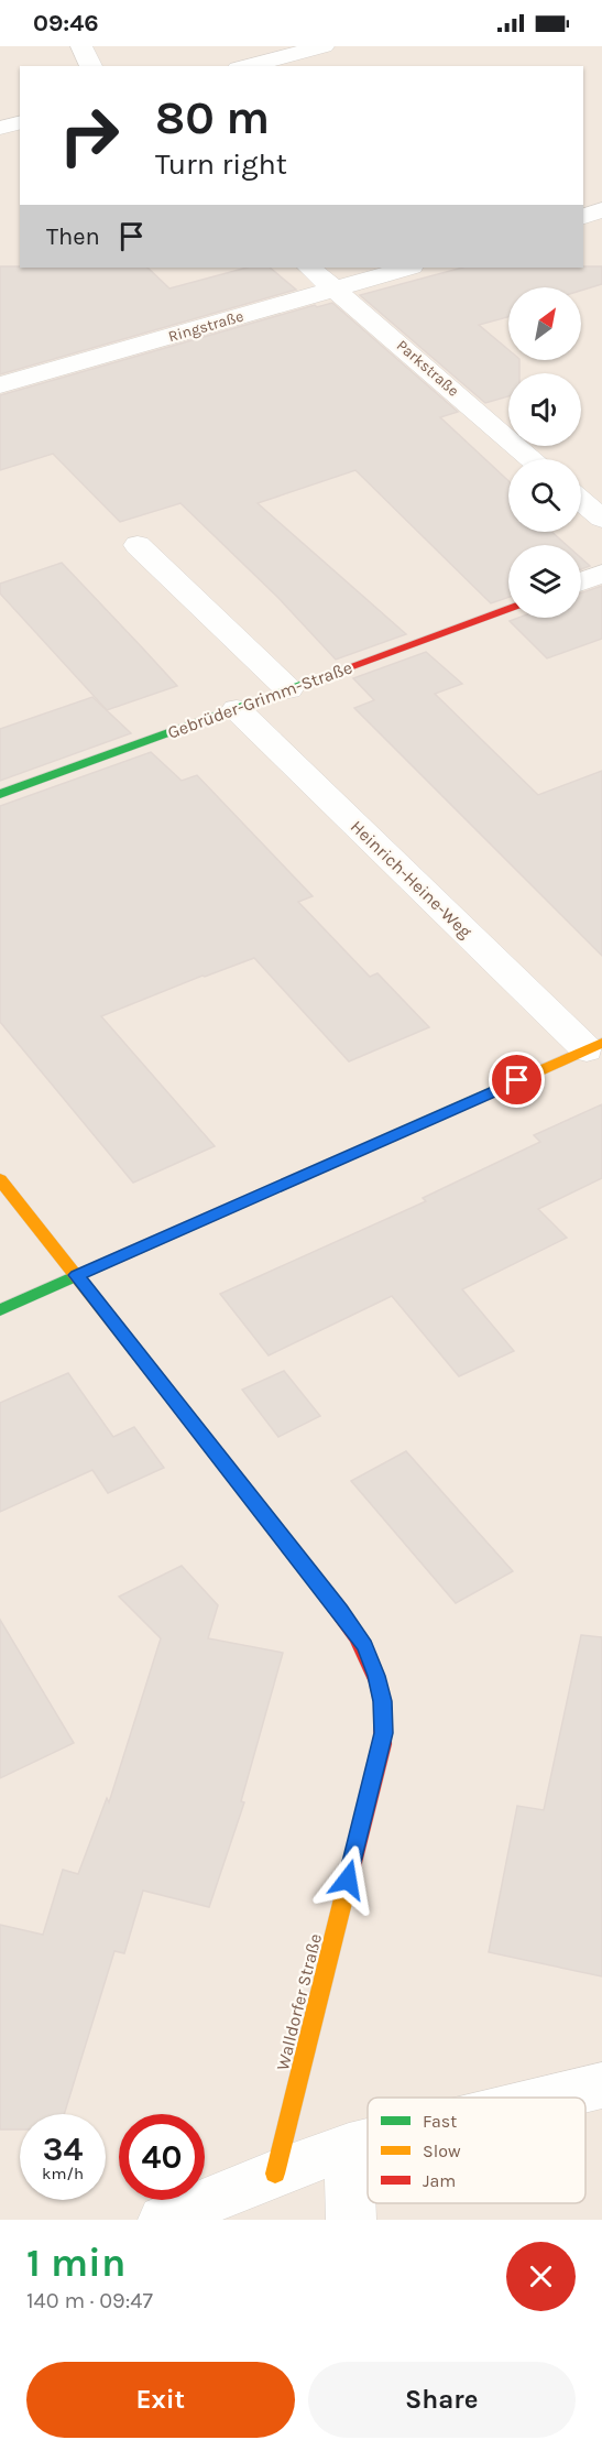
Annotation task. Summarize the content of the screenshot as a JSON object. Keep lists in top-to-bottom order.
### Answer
{
  "streets": {
    "street": [
      "Ringstraße",
      "Parkstraße",
      "Gebrüder-Grimm-Straße",
      "Heinrich-Heine-Weg",
      "Walldorfer Straße"
    ]
  },
  "crossings": [
    ["Ringstraße", "Parkstraße"],
    ["Gebrüder-Grimm-Straße", "Heinrich-Heine-Weg"]
  ],
  "legend": ["Fast", "Slow", "Jam"],
  "north": "top right",
  "page": {
    "status": "09:46",
    "turn": ["80 m", "Turn right"],
    "then": "Then",
    "speed": "34 km/h",
    "limit": "40",
    "heading": ["1 min", "140 m · 09:47"],
    "buttons": ["Exit", "Share"]
  }
}
